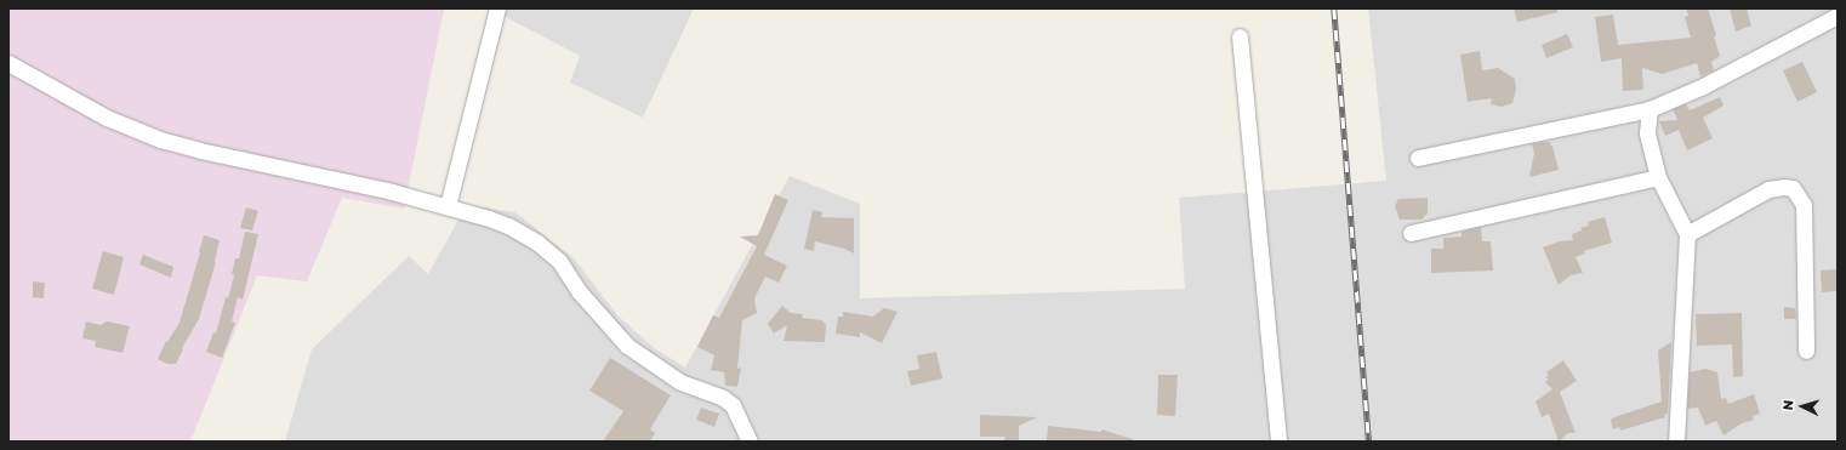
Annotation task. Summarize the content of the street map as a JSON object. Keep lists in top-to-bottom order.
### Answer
{
  "north": "left"
}
